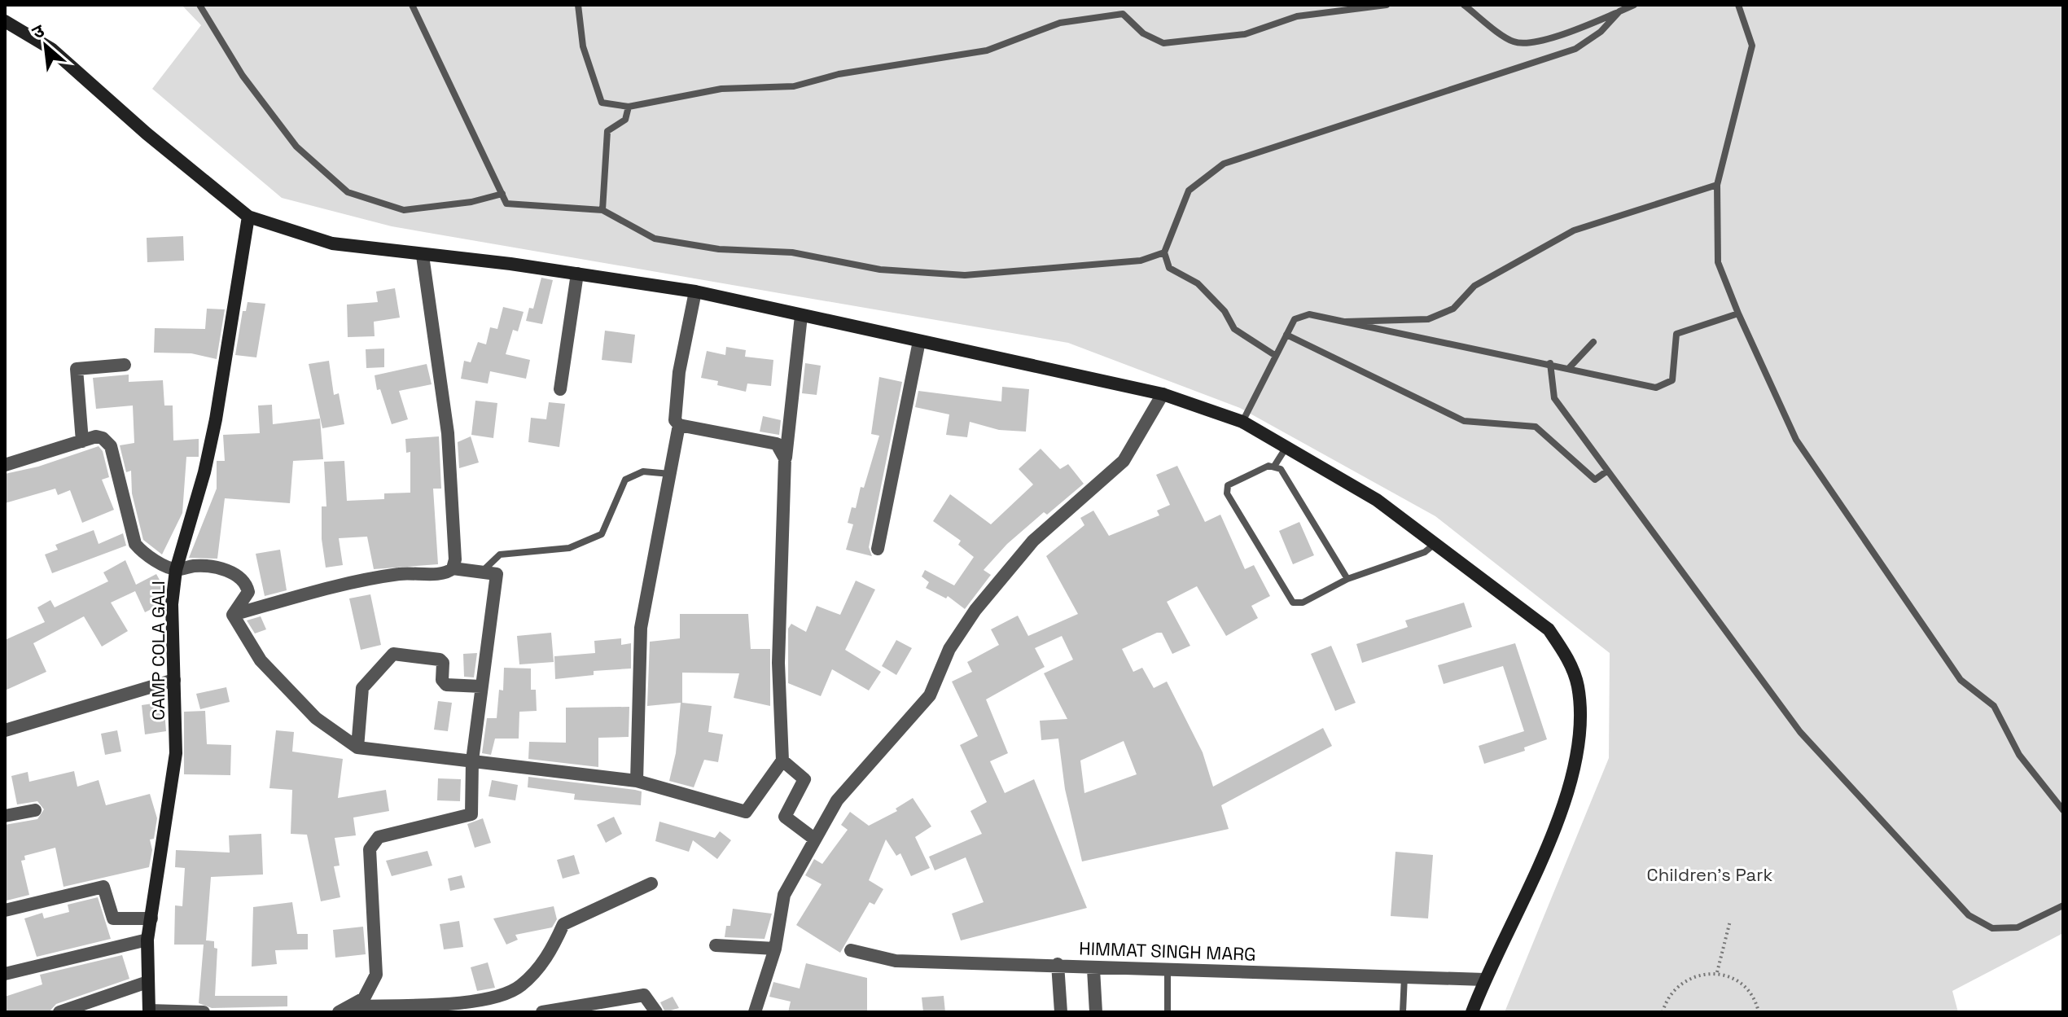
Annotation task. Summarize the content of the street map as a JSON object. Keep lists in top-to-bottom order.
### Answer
{
  "streets": {
    "street": ["CAMP COLA GALI", "HIMMAT SINGH MARG"]
  },
  "parks": ["Children's Park"],
  "north": "top left"
}
